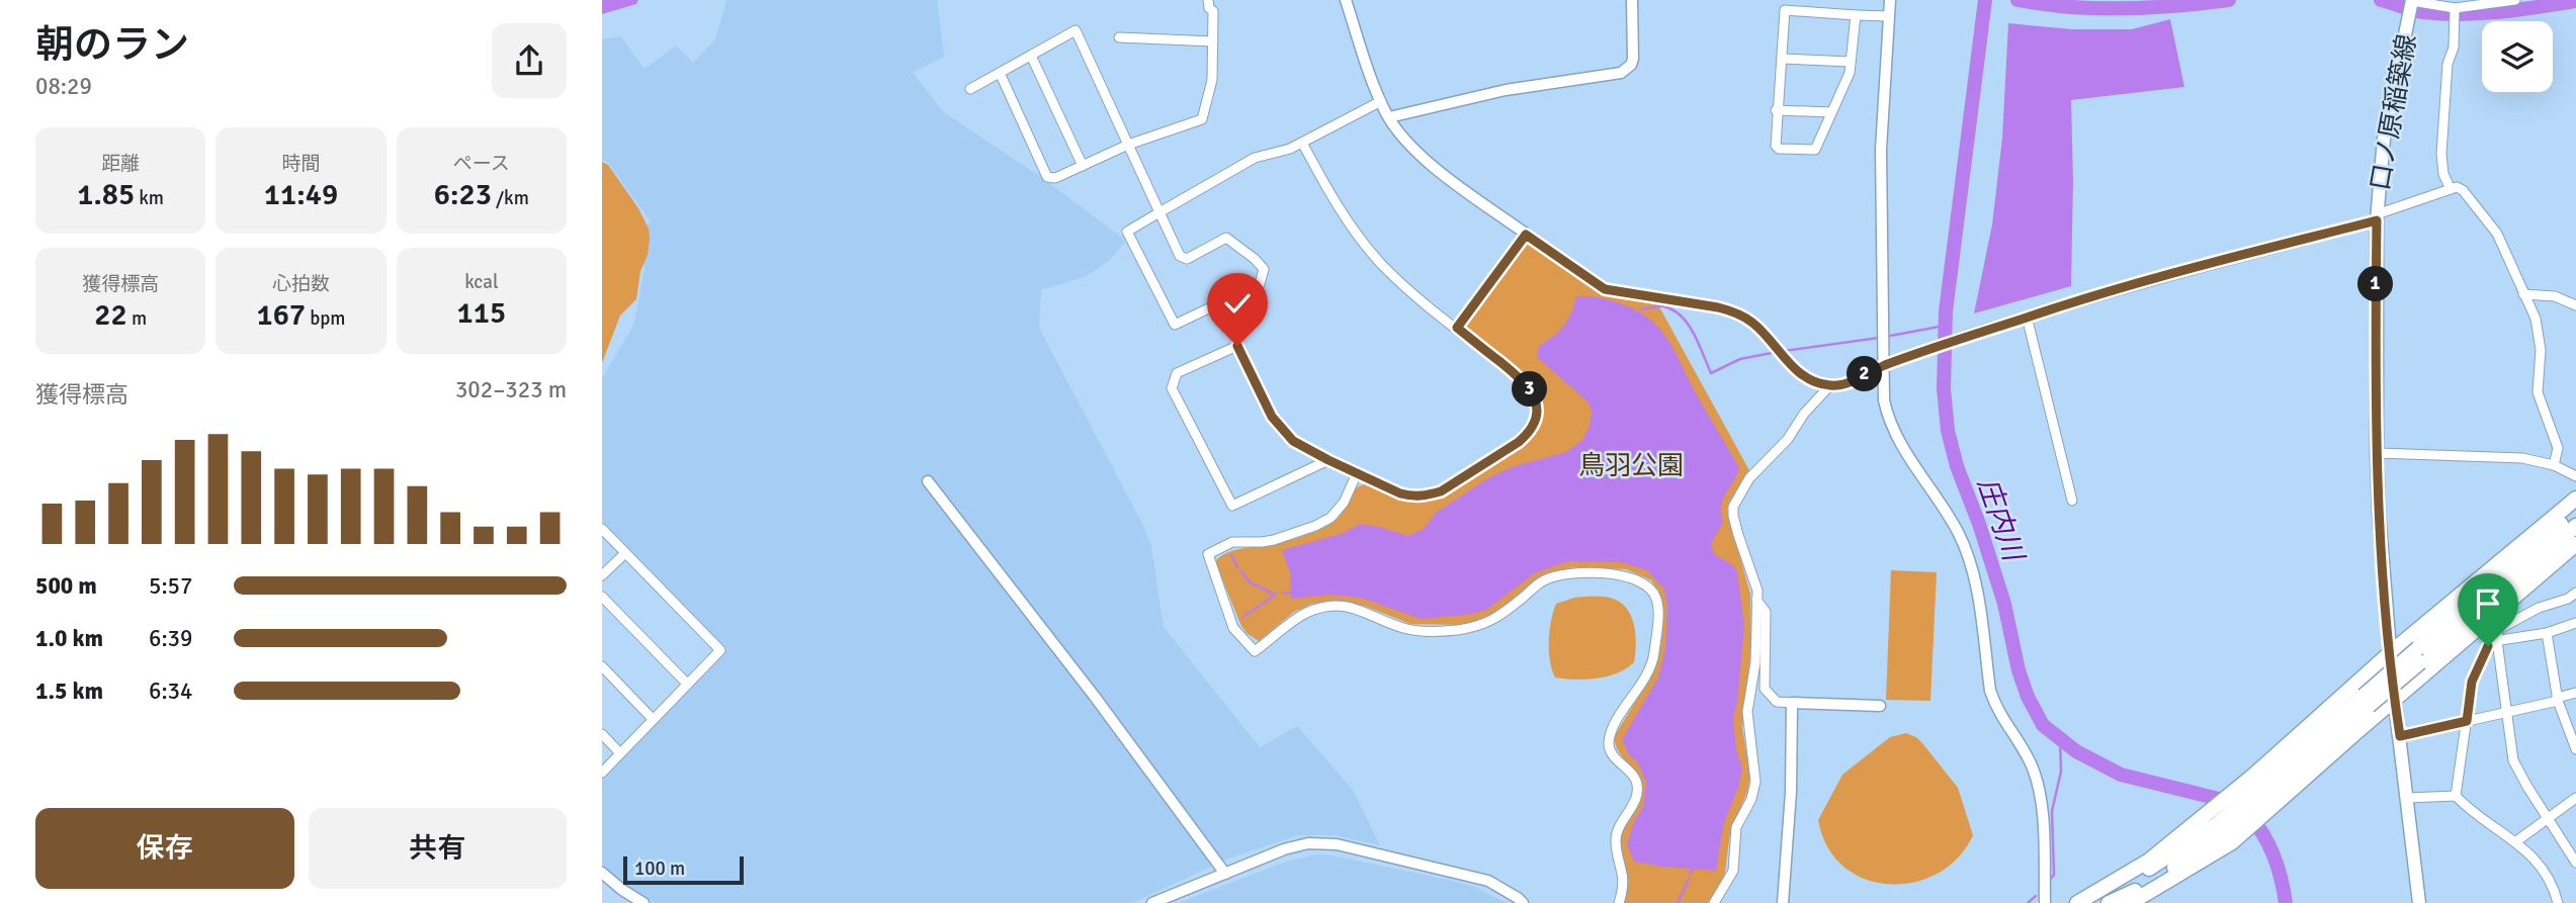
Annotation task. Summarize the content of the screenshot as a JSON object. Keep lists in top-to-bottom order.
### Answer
{
  "streets": {
    "main road": ["口ノ原稲築線"]
  },
  "water": ["庄内川"],
  "parks": ["鳥羽公園"],
  "scale_bar": "100 m",
  "page": {
    "heading": ["朝のラン", "08:29"],
    "stats": [
      ["距離", "1.85 km"],
      ["時間", "11:49"],
      ["ペース", "6:23 /km"],
      ["獲得標高", "22 m"],
      ["心拍数", "167 bpm"],
      ["kcal", "115"]
    ],
    "pins": ["1", "2", "3"],
    "chart": ["獲得標高", "302–323 m"],
    "list": [
      {
        "name": "500 m",
        "note": "5:57"
      },
      {
        "name": "1.0 km",
        "note": "6:39"
      },
      {
        "name": "1.5 km",
        "note": "6:34"
      }
    ],
    "buttons": ["保存", "共有"],
    "scale": "100 m"
  }
}
